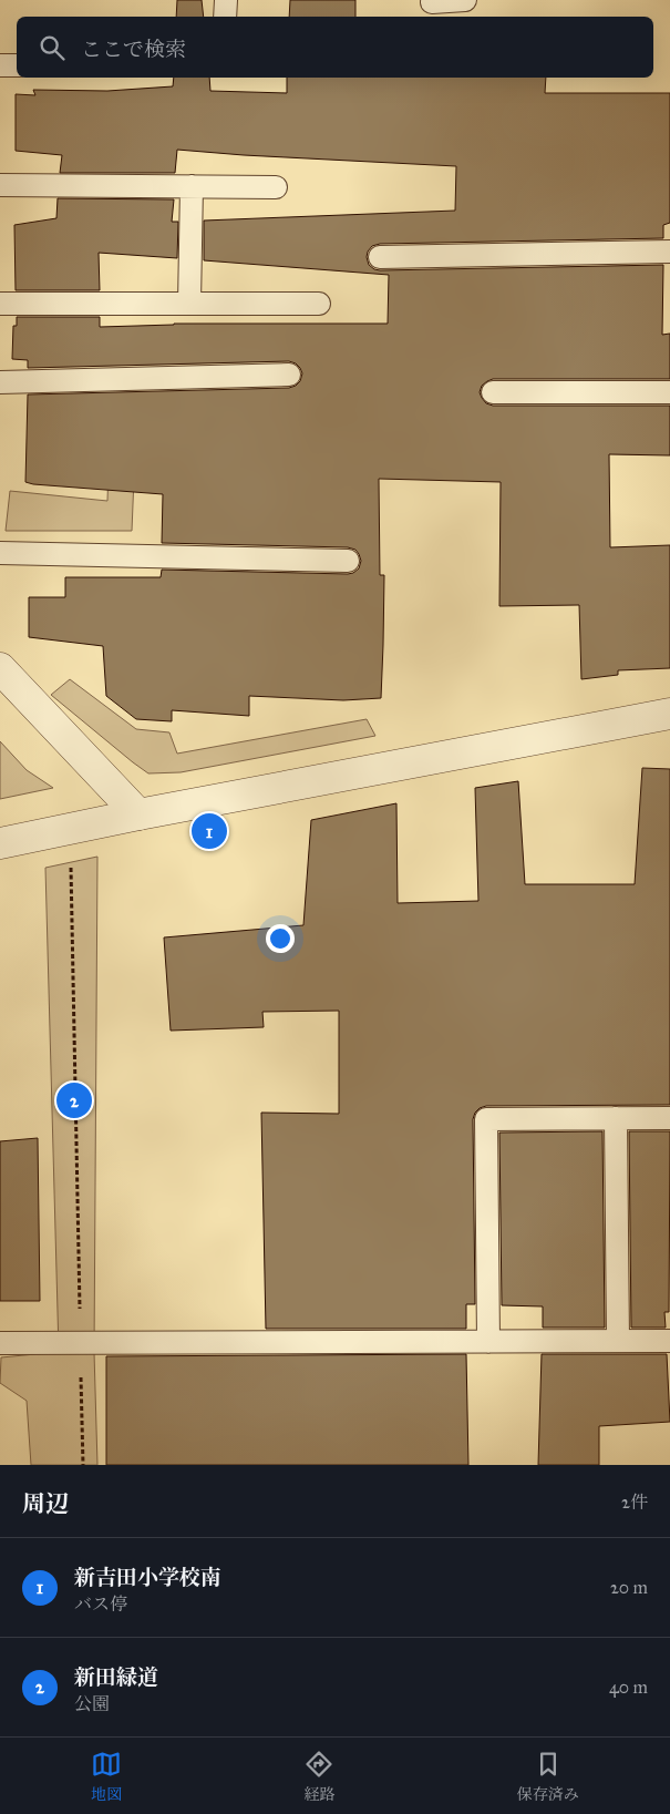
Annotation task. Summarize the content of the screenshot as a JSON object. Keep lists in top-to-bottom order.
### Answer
{
  "page": {
    "search": "ここで検索",
    "pins": ["1", "2"],
    "heading": ["周辺", "2件"],
    "list": [
      {
        "mark": "1",
        "name": "新吉田小学校南",
        "note": "バス停",
        "value": "20 m"
      },
      {
        "mark": "2",
        "name": "新田緑道",
        "note": "公園",
        "value": "40 m"
      }
    ],
    "nav": ["地図", "経路", "保存済み"]
  }
}
